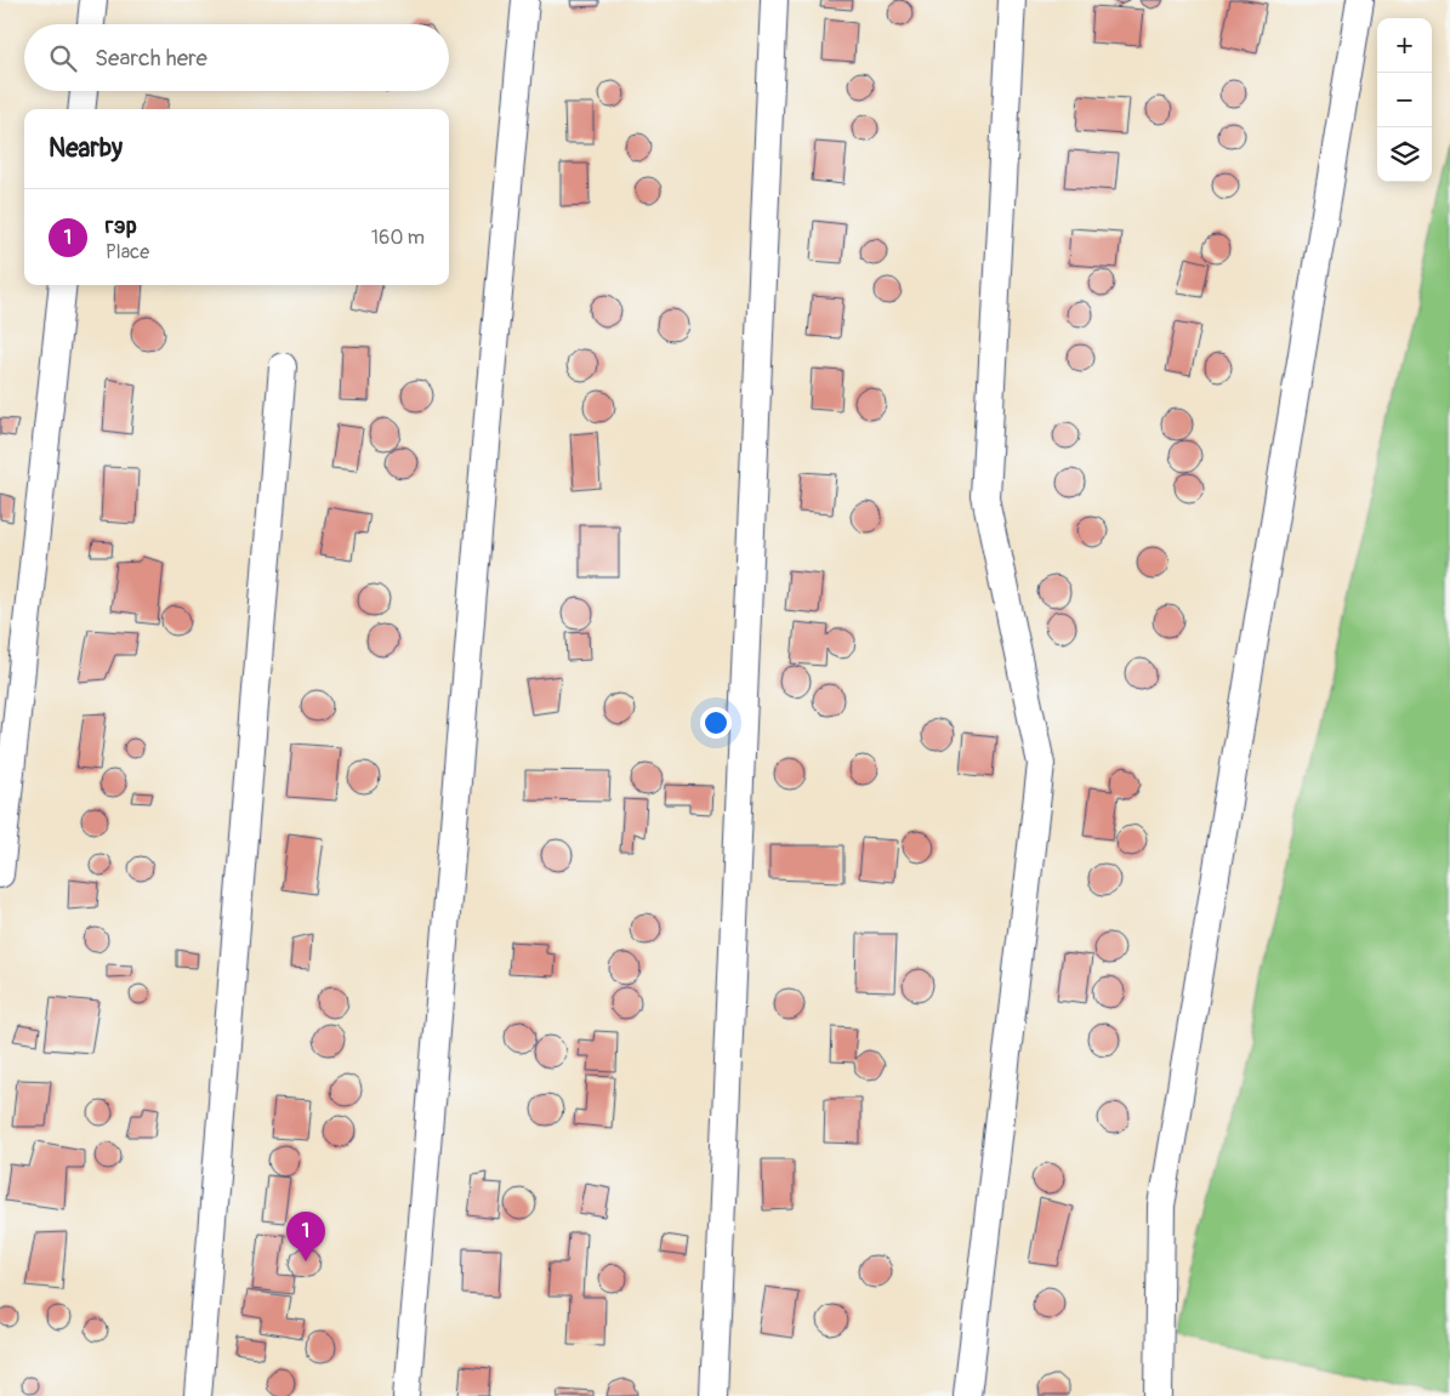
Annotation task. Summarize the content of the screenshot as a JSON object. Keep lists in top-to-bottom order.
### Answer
{
  "page": {
    "map_buttons": ["+", "−"],
    "search": "Search here",
    "heading": "Nearby",
    "list": [
      {
        "mark": "1",
        "name": "гэр",
        "note": "Place",
        "value": "160 m"
      }
    ],
    "pins": "1"
  }
}
